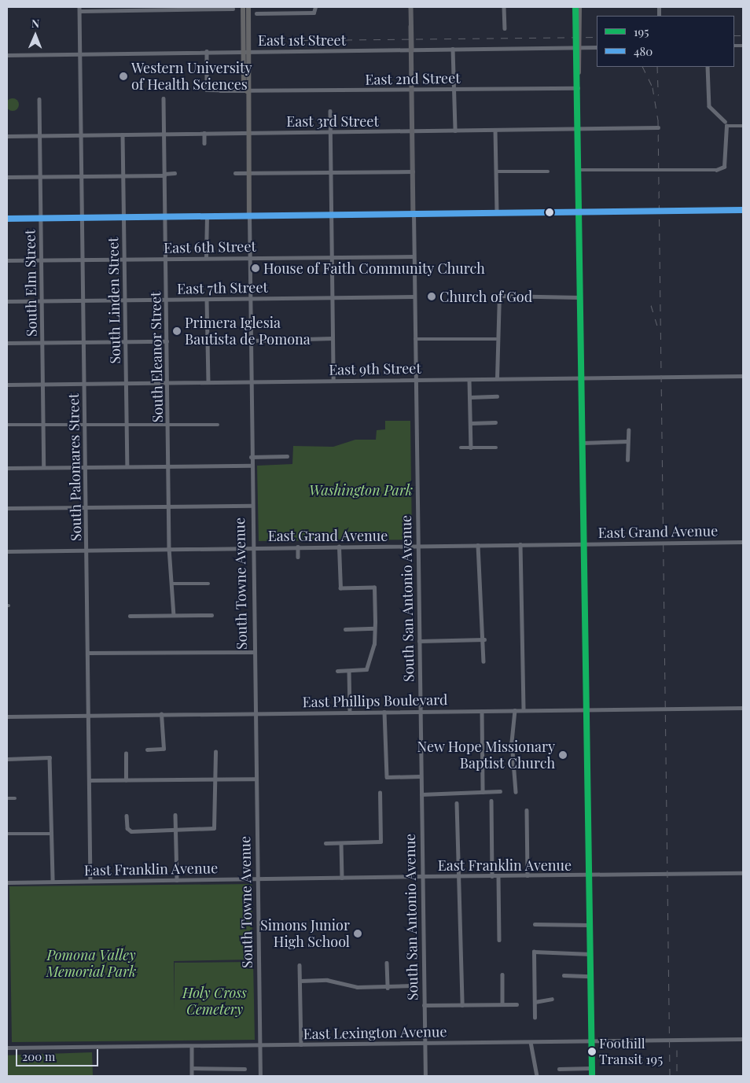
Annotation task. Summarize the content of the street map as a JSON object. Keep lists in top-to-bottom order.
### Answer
{
  "streets": {
    "main road": ["South Towne Avenue", "South San Antonio Avenue"],
    "street": [
      "East 1st Street",
      "East 2nd Street",
      "East 3rd Street",
      "East 6th Street",
      "South Elm Street",
      "East 7th Street",
      "South Linden Street",
      "South Eleanor Street",
      "East 9th Street",
      "South Palomares Street",
      "East Grand Avenue",
      "East Phillips Boulevard",
      "East Franklin Avenue",
      "East Lexington Avenue"
    ]
  },
  "crossings": [
    ["East 1st Street", "East 2nd Street"],
    ["East 1st Street", "South Palomares Street"],
    ["East 1st Street", "South San Antonio Avenue"],
    ["East 2nd Street", "South Towne Avenue"],
    ["East 2nd Street", "South San Antonio Avenue"],
    ["East 3rd Street", "South Elm Street"],
    ["East 3rd Street", "South Linden Street"],
    ["East 3rd Street", "South Eleanor Street"],
    ["East 3rd Street", "South Palomares Street"],
    ["East 3rd Street", "South Towne Avenue"],
    ["East 3rd Street", "South San Antonio Avenue"],
    ["East 6th Street", "South Elm Street"],
    ["East 6th Street", "South Linden Street"],
    ["East 6th Street", "South Eleanor Street"],
    ["East 6th Street", "South Palomares Street"],
    ["East 6th Street", "South Towne Avenue"],
    ["East 6th Street", "South San Antonio Avenue"],
    ["South Elm Street", "East 7th Street"],
    ["South Elm Street", "East 9th Street"],
    ["East 7th Street", "South Linden Street"],
    ["East 7th Street", "South Eleanor Street"],
    ["East 7th Street", "South Palomares Street"],
    ["East 7th Street", "South Towne Avenue"],
    ["East 7th Street", "South San Antonio Avenue"],
    ["South Linden Street", "East 9th Street"],
    ["South Eleanor Street", "East 9th Street"],
    ["South Eleanor Street", "East Grand Avenue"],
    ["East 9th Street", "South Palomares Street"],
    ["East 9th Street", "South Towne Avenue"],
    ["East 9th Street", "South San Antonio Avenue"],
    ["South Palomares Street", "East Grand Avenue"],
    ["South Palomares Street", "East Phillips Boulevard"],
    ["South Palomares Street", "East Franklin Avenue"],
    ["East Grand Avenue", "South Towne Avenue"],
    ["East Grand Avenue", "South San Antonio Avenue"],
    ["South Towne Avenue", "East Phillips Boulevard"],
    ["South Towne Avenue", "East Franklin Avenue"],
    ["South Towne Avenue", "East Lexington Avenue"],
    ["South San Antonio Avenue", "East Phillips Boulevard"],
    ["South San Antonio Avenue", "East Franklin Avenue"],
    ["South San Antonio Avenue", "East Lexington Avenue"]
  ],
  "parks": ["Washington Park", "Pomona Valley Memorial Park", "Holy Cross Cemetery"],
  "places": [
    "Western University of Health Sciences",
    "House of Faith Community Church",
    "Church of God",
    "Primera Iglesia Bautista de Pomona",
    "New Hope Missionary Baptist Church",
    "Simons Junior High School",
    "Foothill Transit 195"
  ],
  "lines": ["transit line 195", "transit line 480"],
  "legend": ["195", "480"],
  "scale_bar": "200 m",
  "north": "top"
}
